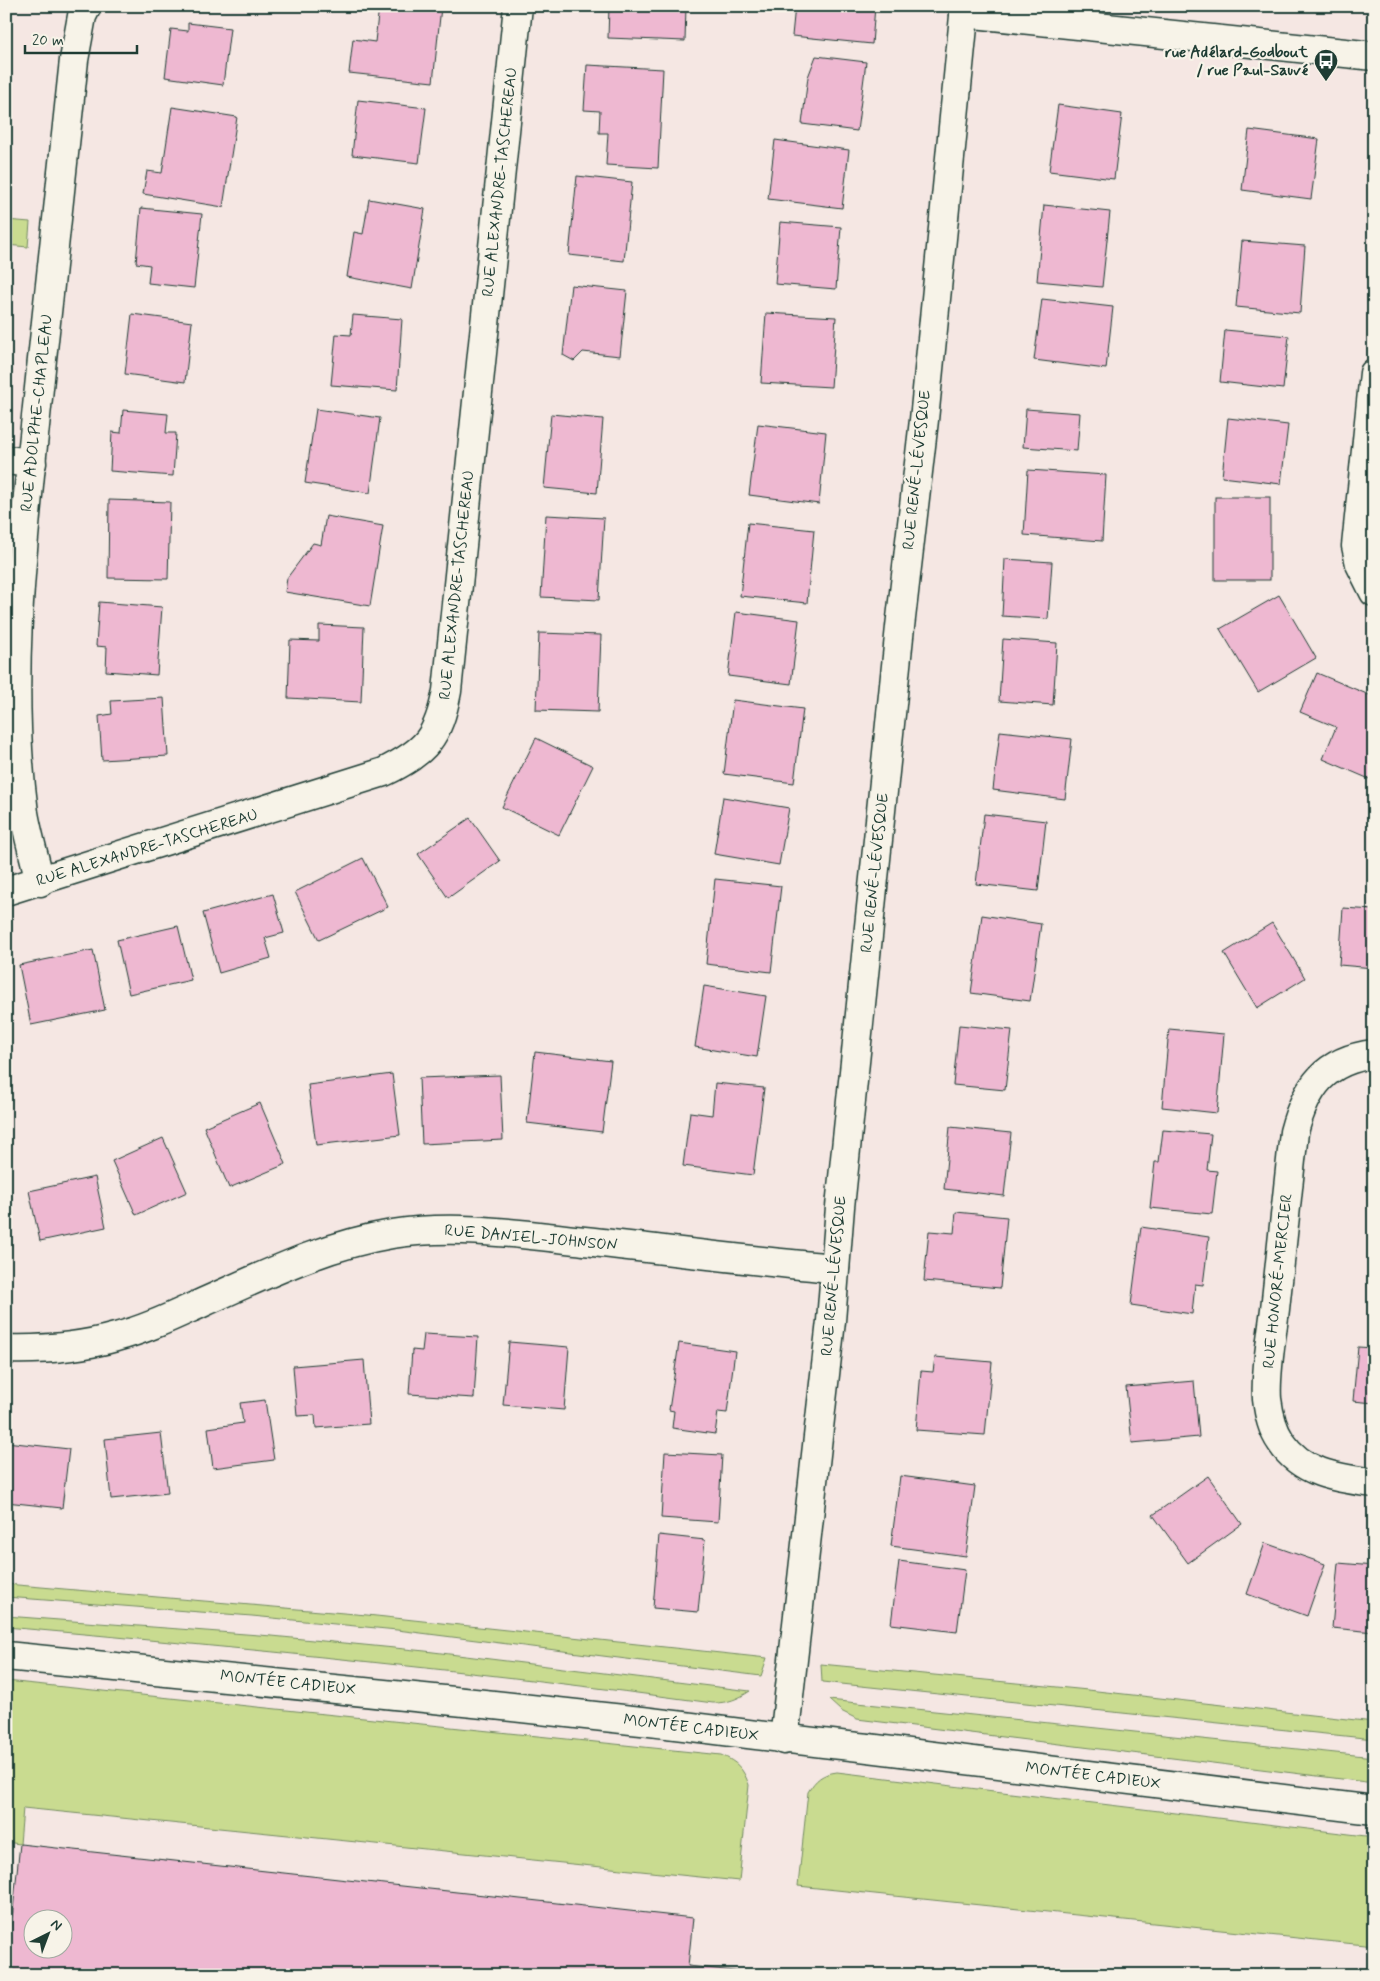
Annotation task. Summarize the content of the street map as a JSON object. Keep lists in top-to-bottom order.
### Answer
{
  "streets": {
    "street": [
      "RUE ALEXANDRE-TASCHEREAU",
      "RUE ADOLPHE-CHAPLEAU",
      "RUE RENÉ-LÉVESQUE",
      "RUE DANIEL-JOHNSON",
      "RUE HONORÉ-MERCIER",
      "MONTÉE CADIEUX"
    ]
  },
  "crossings": [
    ["RUE ALEXANDRE-TASCHEREAU", "RUE ADOLPHE-CHAPLEAU"],
    ["RUE RENÉ-LÉVESQUE", "RUE DANIEL-JOHNSON"],
    ["RUE RENÉ-LÉVESQUE", "MONTÉE CADIEUX"]
  ],
  "places": {
    "bus stop": ["rue Adélard-Godbout / rue Paul-Sauvé"]
  },
  "scale_bar": "20 m",
  "north": "top right"
}
